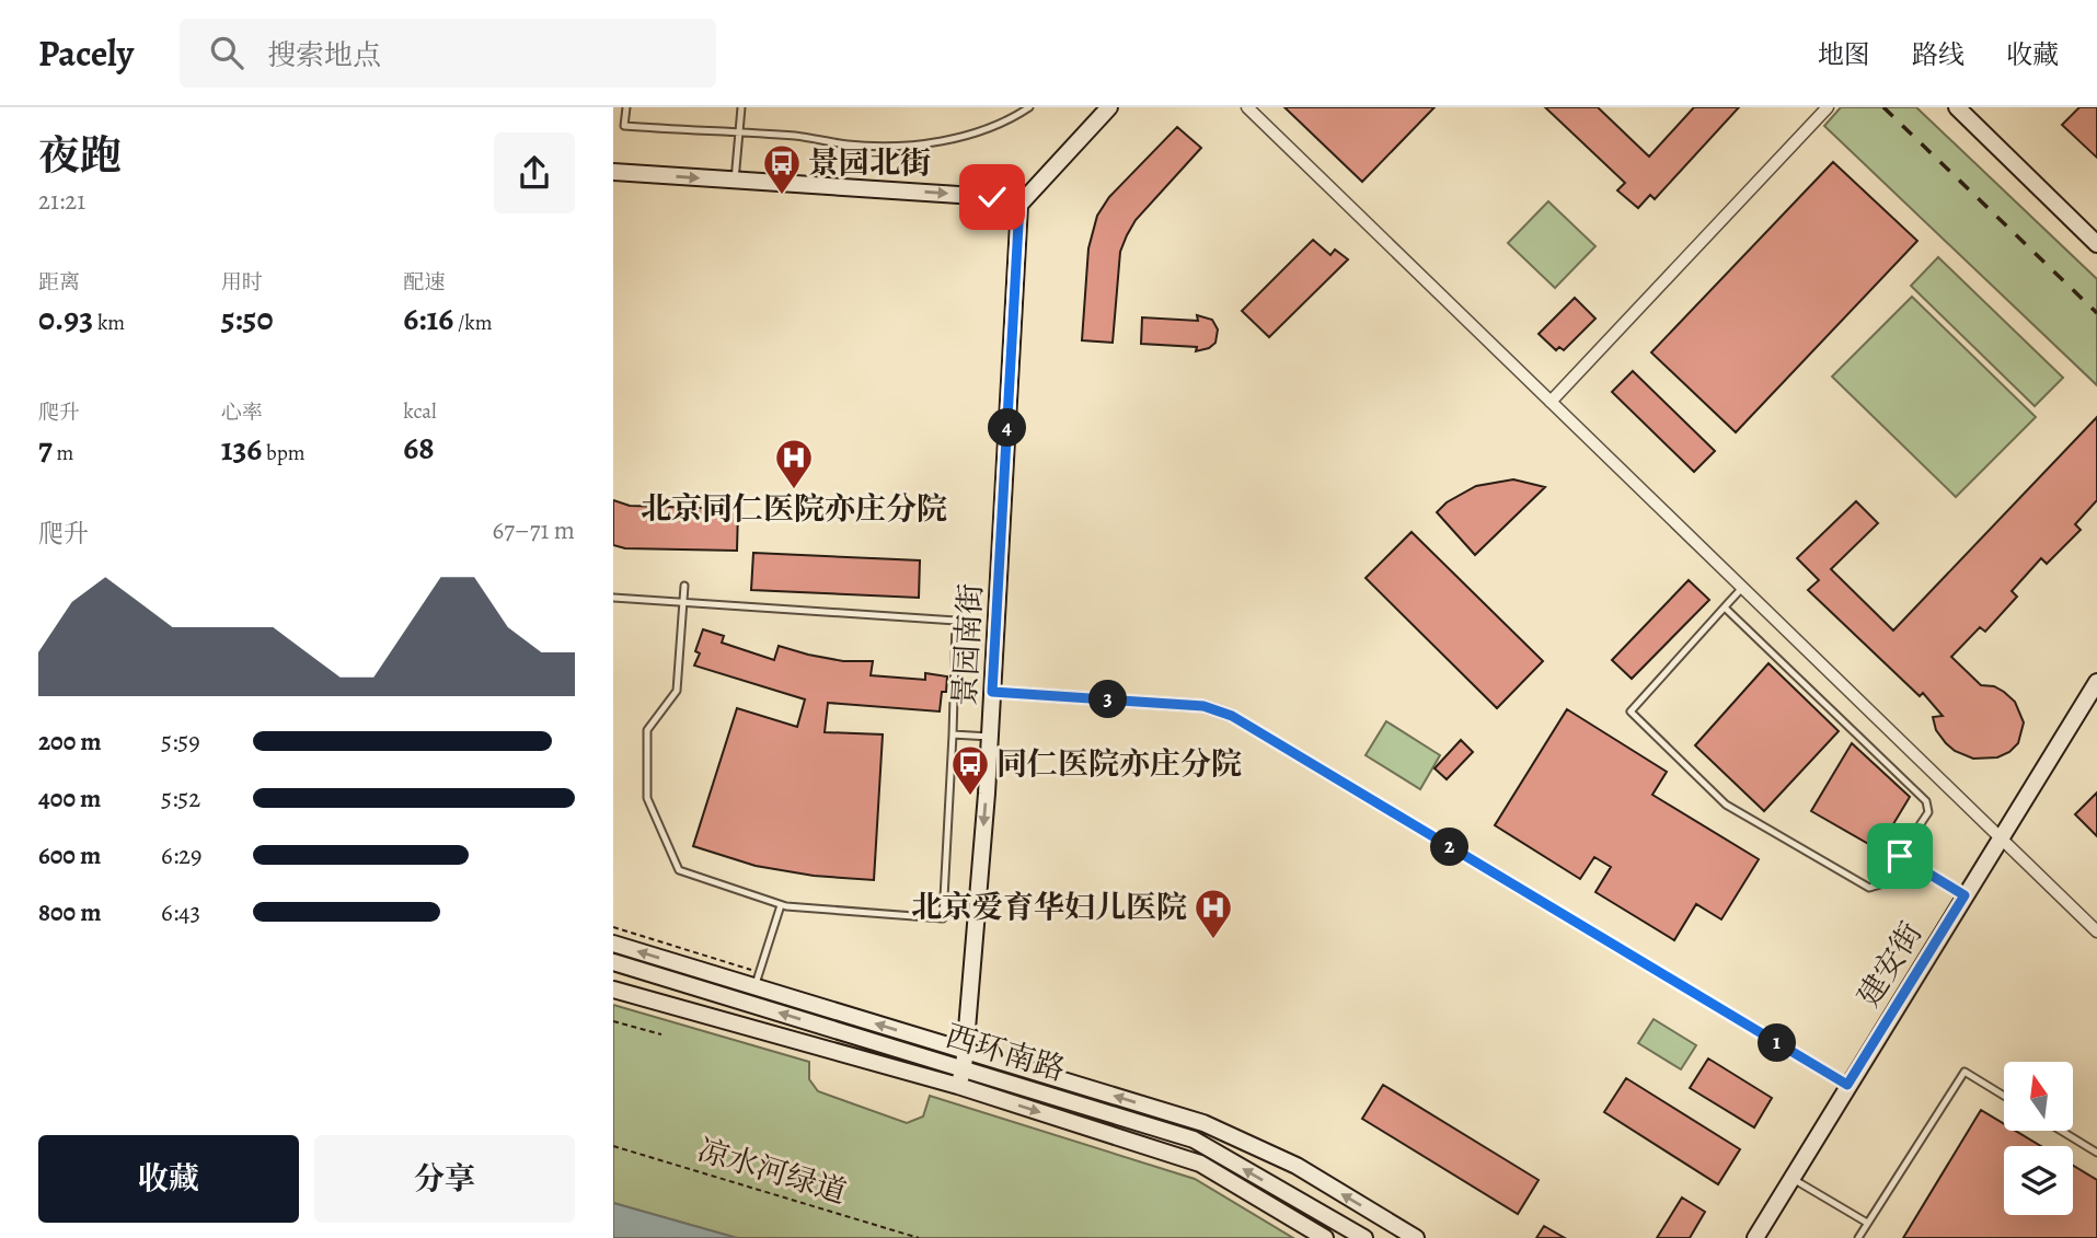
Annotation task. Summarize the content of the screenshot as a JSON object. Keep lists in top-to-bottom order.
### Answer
{
  "streets": {
    "street": ["景园南街", "建安街", "西环南路"],
    "path": ["凉水河绿道"]
  },
  "crossings": [
    ["景园南街", "西环南路"]
  ],
  "one_way": ["景园南街"],
  "places": {
    "bus stop": ["景园北街", "同仁医院亦庄分院"],
    "hospital": ["北京同仁医院亦庄分院", "北京爱育华妇儿医院"]
  },
  "north": "top",
  "page": {
    "header": "Pacely",
    "search": "搜索地点",
    "nav": ["地图", "路线", "收藏"],
    "heading": ["夜跑", "21:21"],
    "stats": [
      ["距离", "0.93 km"],
      ["用时", "5:50"],
      ["配速", "6:16 /km"],
      ["爬升", "7 m"],
      ["心率", "136 bpm"],
      ["kcal", "68"]
    ],
    "pins": [
      "4",
      "3",
      "2",
      "1"
    ],
    "chart": ["爬升", "67–71 m"],
    "list": [
      {
        "name": "200 m",
        "note": "5:59"
      },
      {
        "name": "400 m",
        "note": "5:52"
      },
      {
        "name": "600 m",
        "note": "6:29"
      },
      {
        "name": "800 m",
        "note": "6:43"
      }
    ],
    "buttons": ["收藏", "分享"]
  }
}
